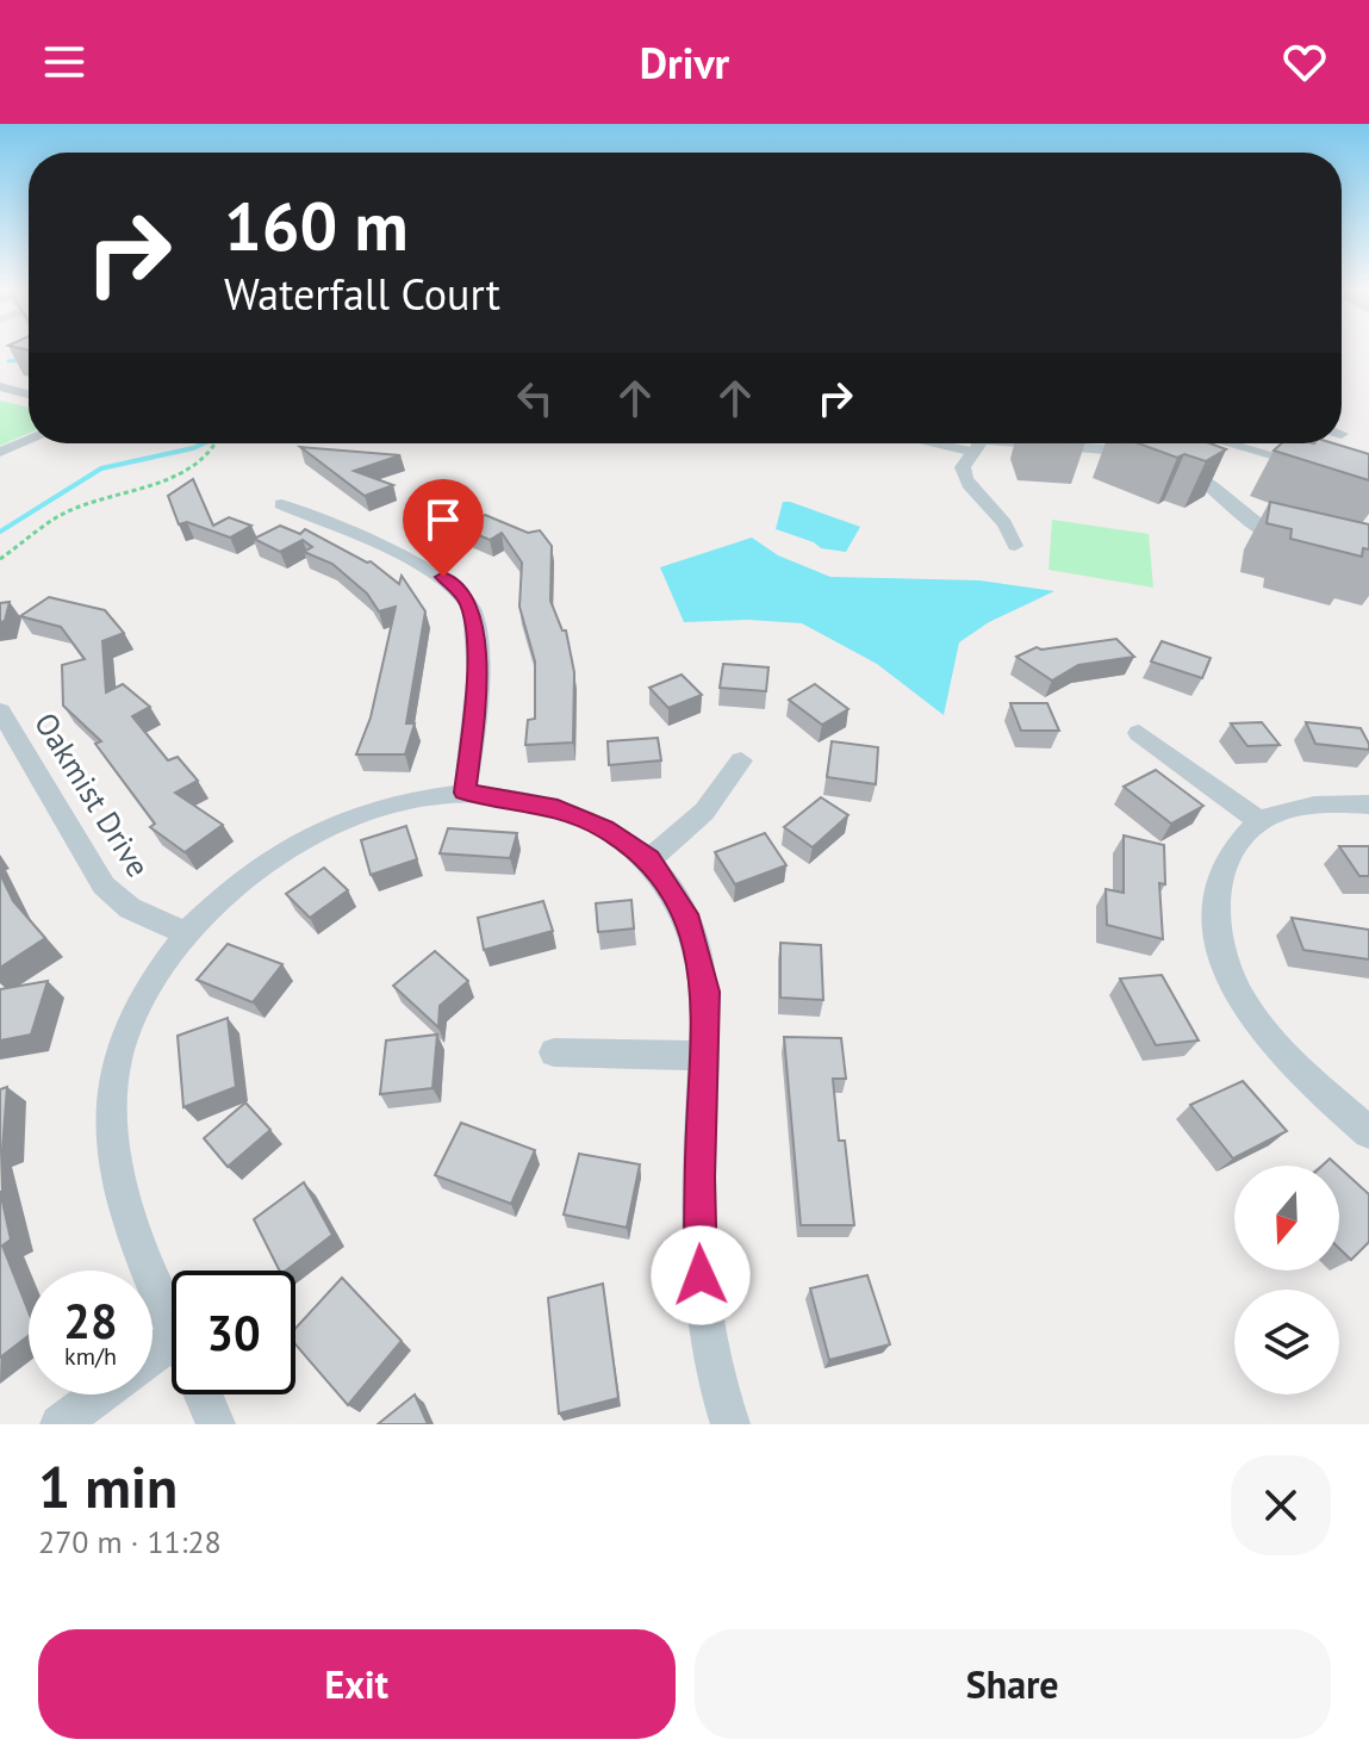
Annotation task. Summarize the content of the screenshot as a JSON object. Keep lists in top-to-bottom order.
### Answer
{
  "streets": {
    "street": ["Oakmist Drive"]
  },
  "north": "bottom",
  "page": {
    "header": "Drivr",
    "turn": ["160 m", "Waterfall Court"],
    "speed": "28 km/h",
    "limit": "30",
    "heading": ["1 min", "270 m · 11:28"],
    "buttons": ["Exit", "Share"]
  }
}
